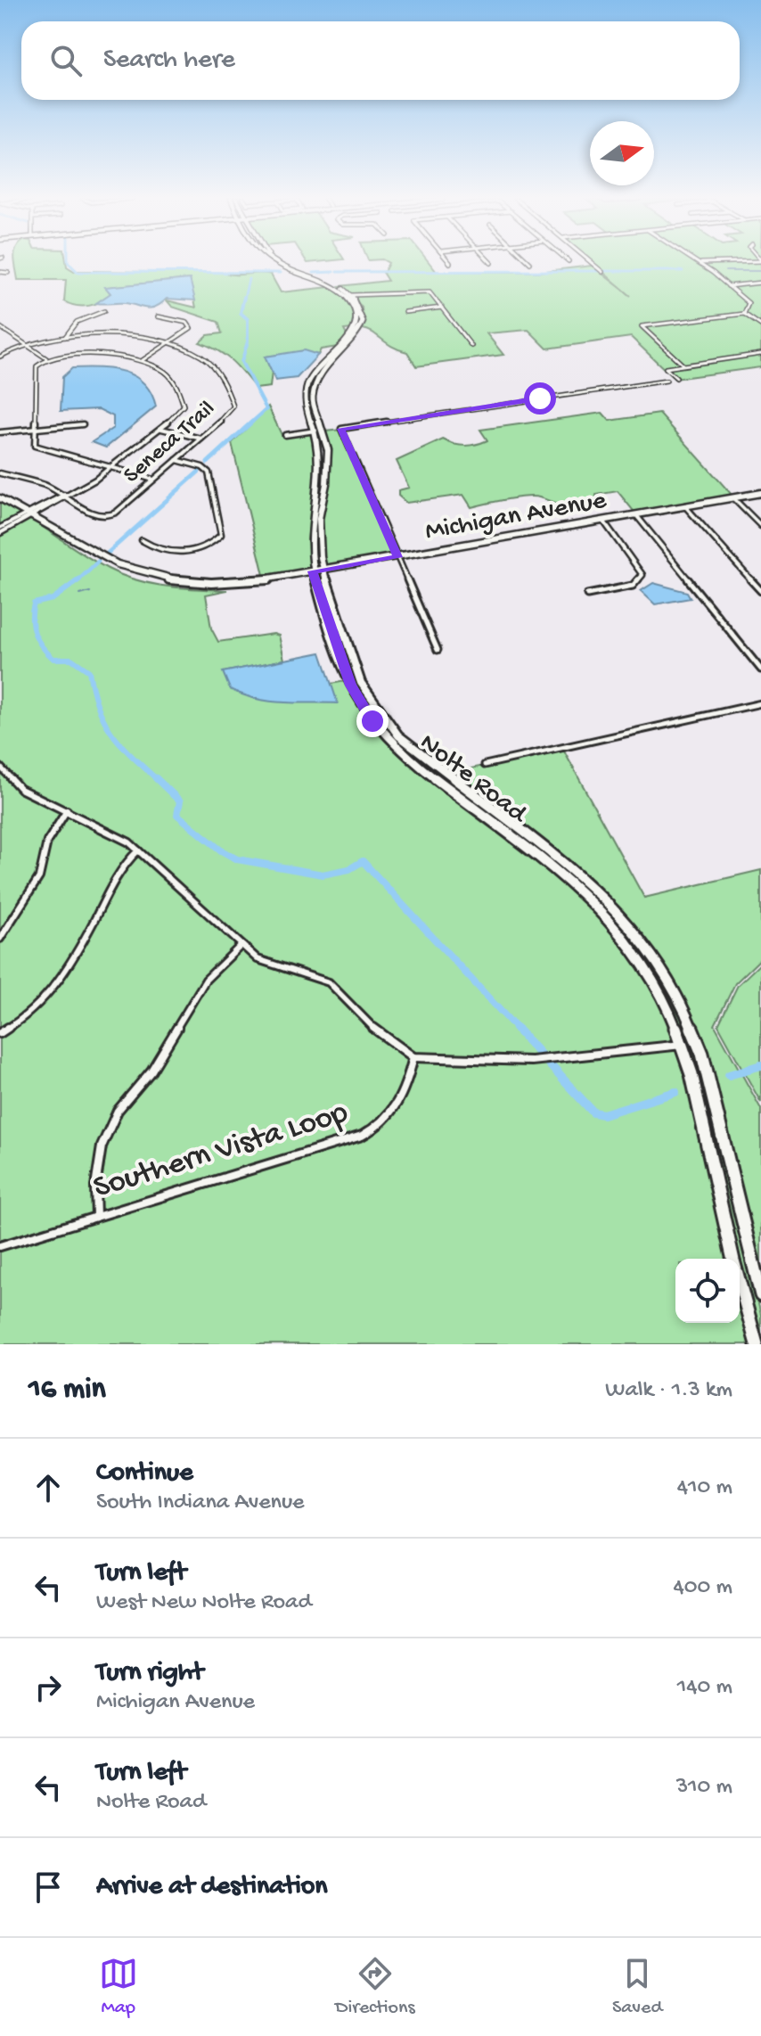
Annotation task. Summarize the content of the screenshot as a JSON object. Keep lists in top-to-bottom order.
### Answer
{
  "streets": {
    "street": [
      "Seneca Trail",
      "Michigan Avenue",
      "Nolte Road",
      "Southern Vista Loop"
    ]
  },
  "crossings": [
    ["Michigan Avenue", "Nolte Road"]
  ],
  "north": "right",
  "page": {
    "search": "Search here",
    "heading": ["16 min", "Walk · 1.3 km"],
    "list": [
      ["Continue", "South Indiana Avenue", "410 m"],
      ["Turn left", "West New Nolte Road", "400 m"],
      ["Turn right", "Michigan Avenue", "140 m"],
      ["Turn left", "Nolte Road", "310 m"],
      "Arrive at destination"
    ],
    "nav": ["Map", "Directions", "Saved"]
  }
}
